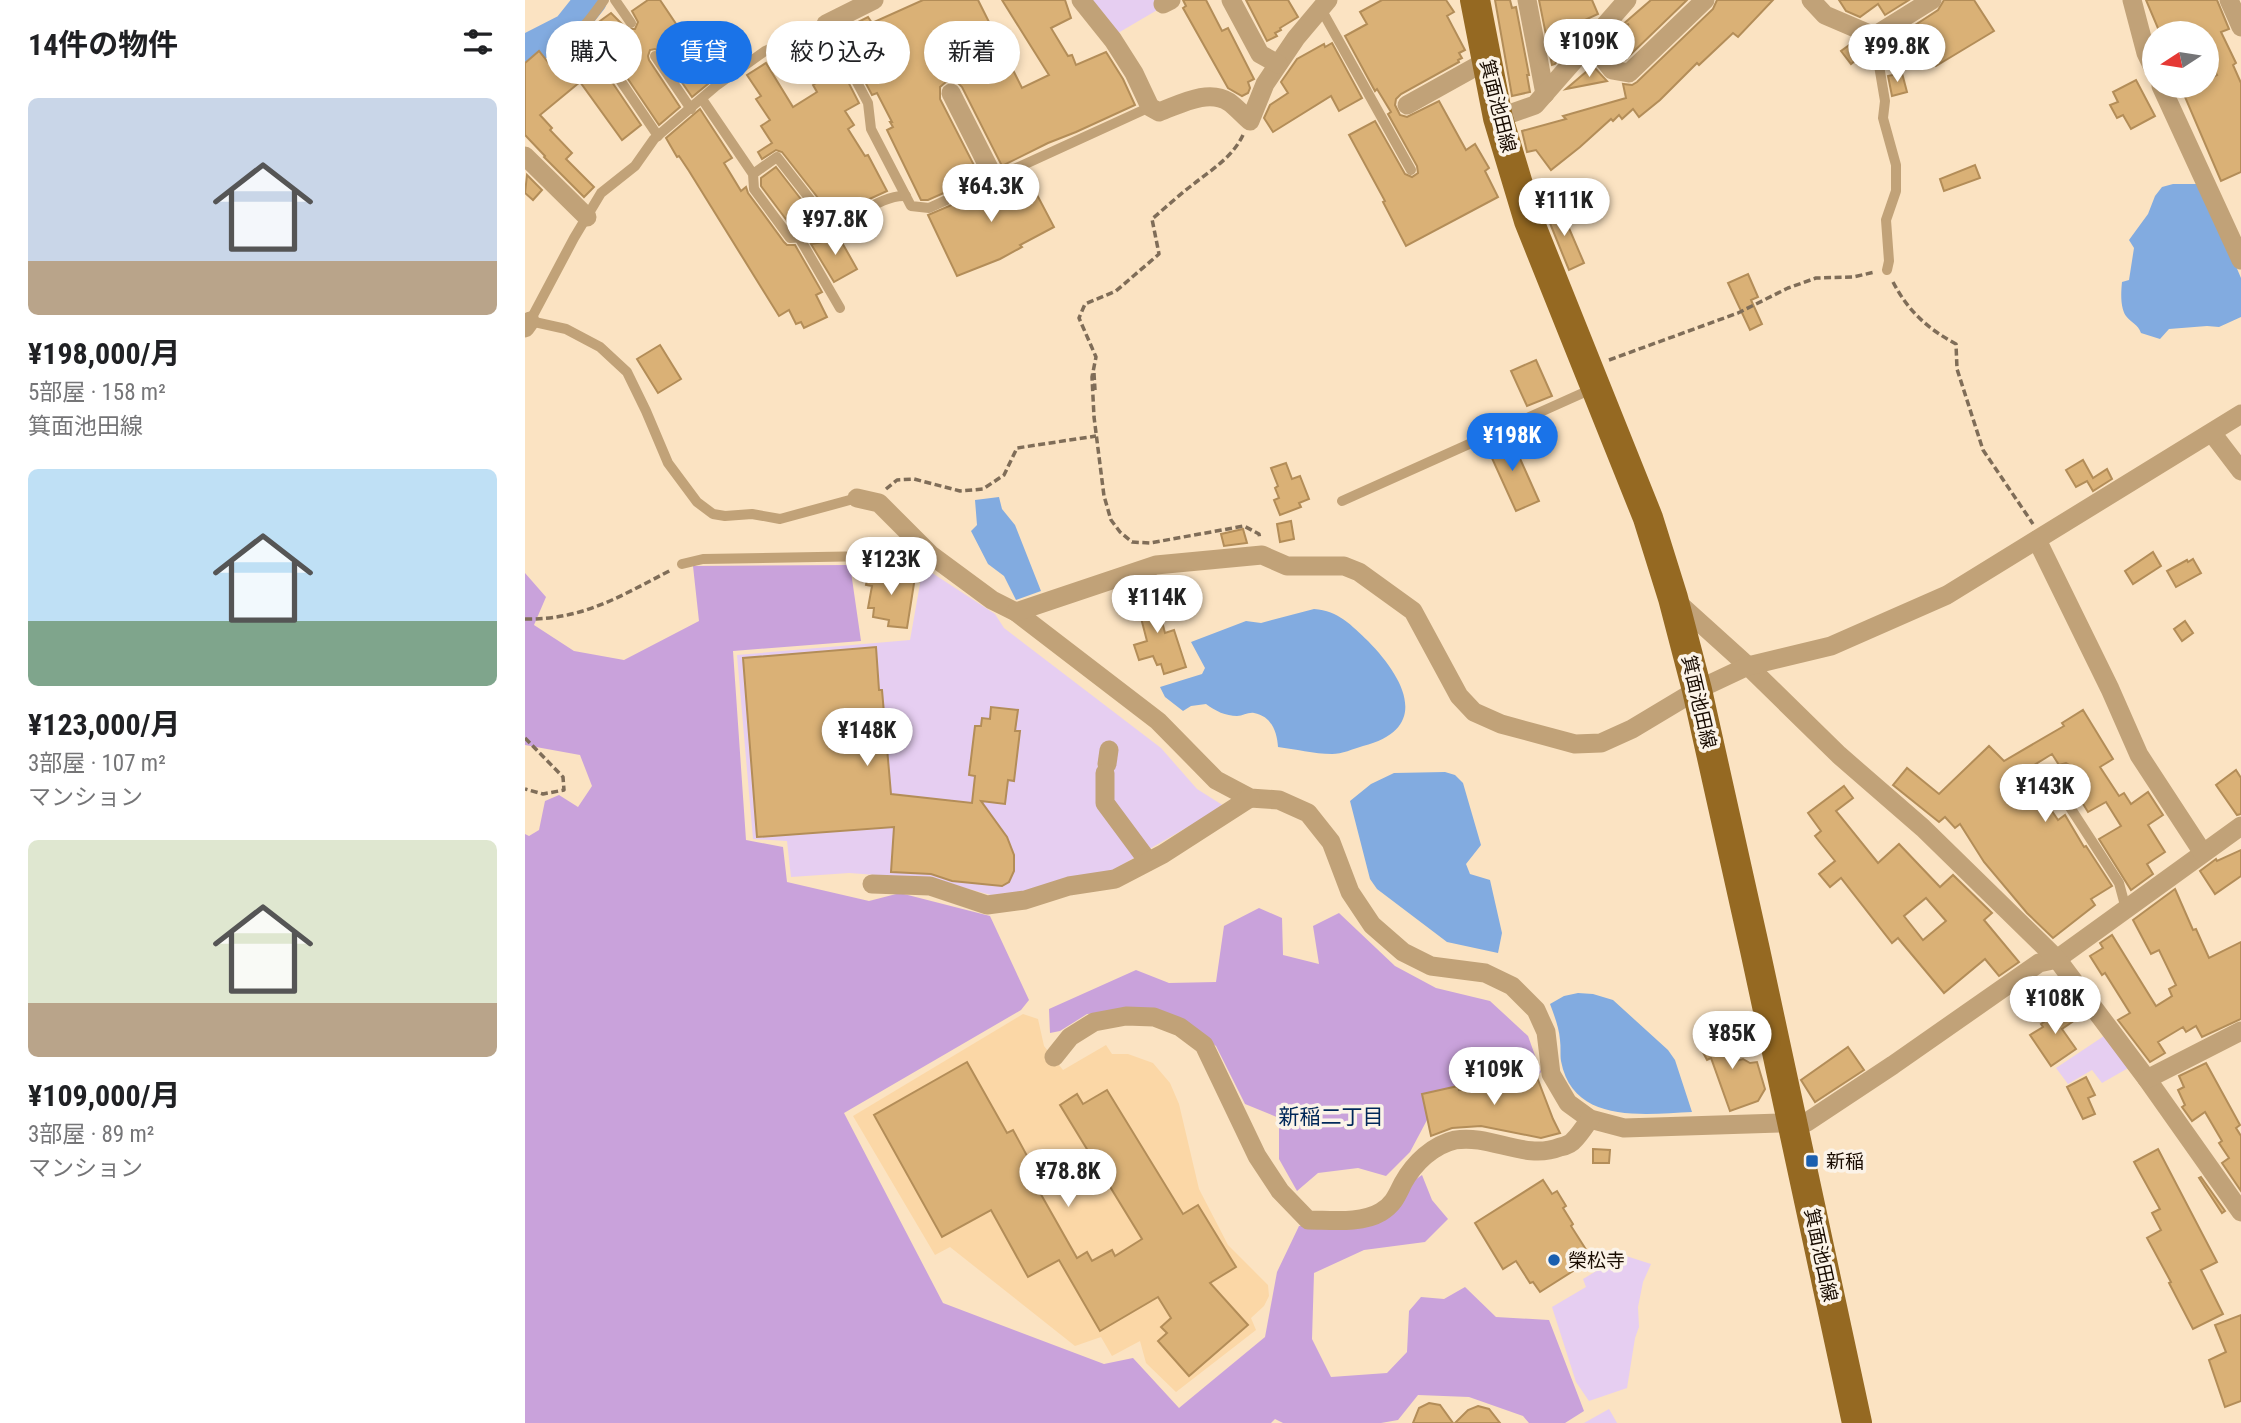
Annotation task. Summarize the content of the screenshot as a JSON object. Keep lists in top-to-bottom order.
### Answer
{
  "streets": {
    "main road": ["箕面池田線"]
  },
  "districts": ["新稲二丁目"],
  "places": {
    "transit": ["新稲"],
    "other": ["榮松寺"]
  },
  "north": "left",
  "page": {
    "heading": "14件の物件",
    "price": [
      "¥109K",
      "¥99.8K",
      "¥64.3K",
      "¥111K",
      "¥97.8K",
      "¥198K",
      "¥123K",
      "¥114K",
      "¥148K",
      "¥143K",
      "¥108K",
      "¥85K",
      "¥109K",
      "¥78.8K"
    ],
    "chip": [
      "購入",
      "賃貸",
      "絞り込み",
      "新着"
    ],
    "list": [
      {
        "name": "¥198,000/月",
        "note": "5部屋 · 158 m² · 箕面池田線"
      },
      {
        "name": "¥123,000/月",
        "note": "3部屋 · 107 m² · マンション"
      },
      {
        "name": "¥109,000/月",
        "note": "3部屋 · 89 m² · マンション"
      }
    ]
  }
}
